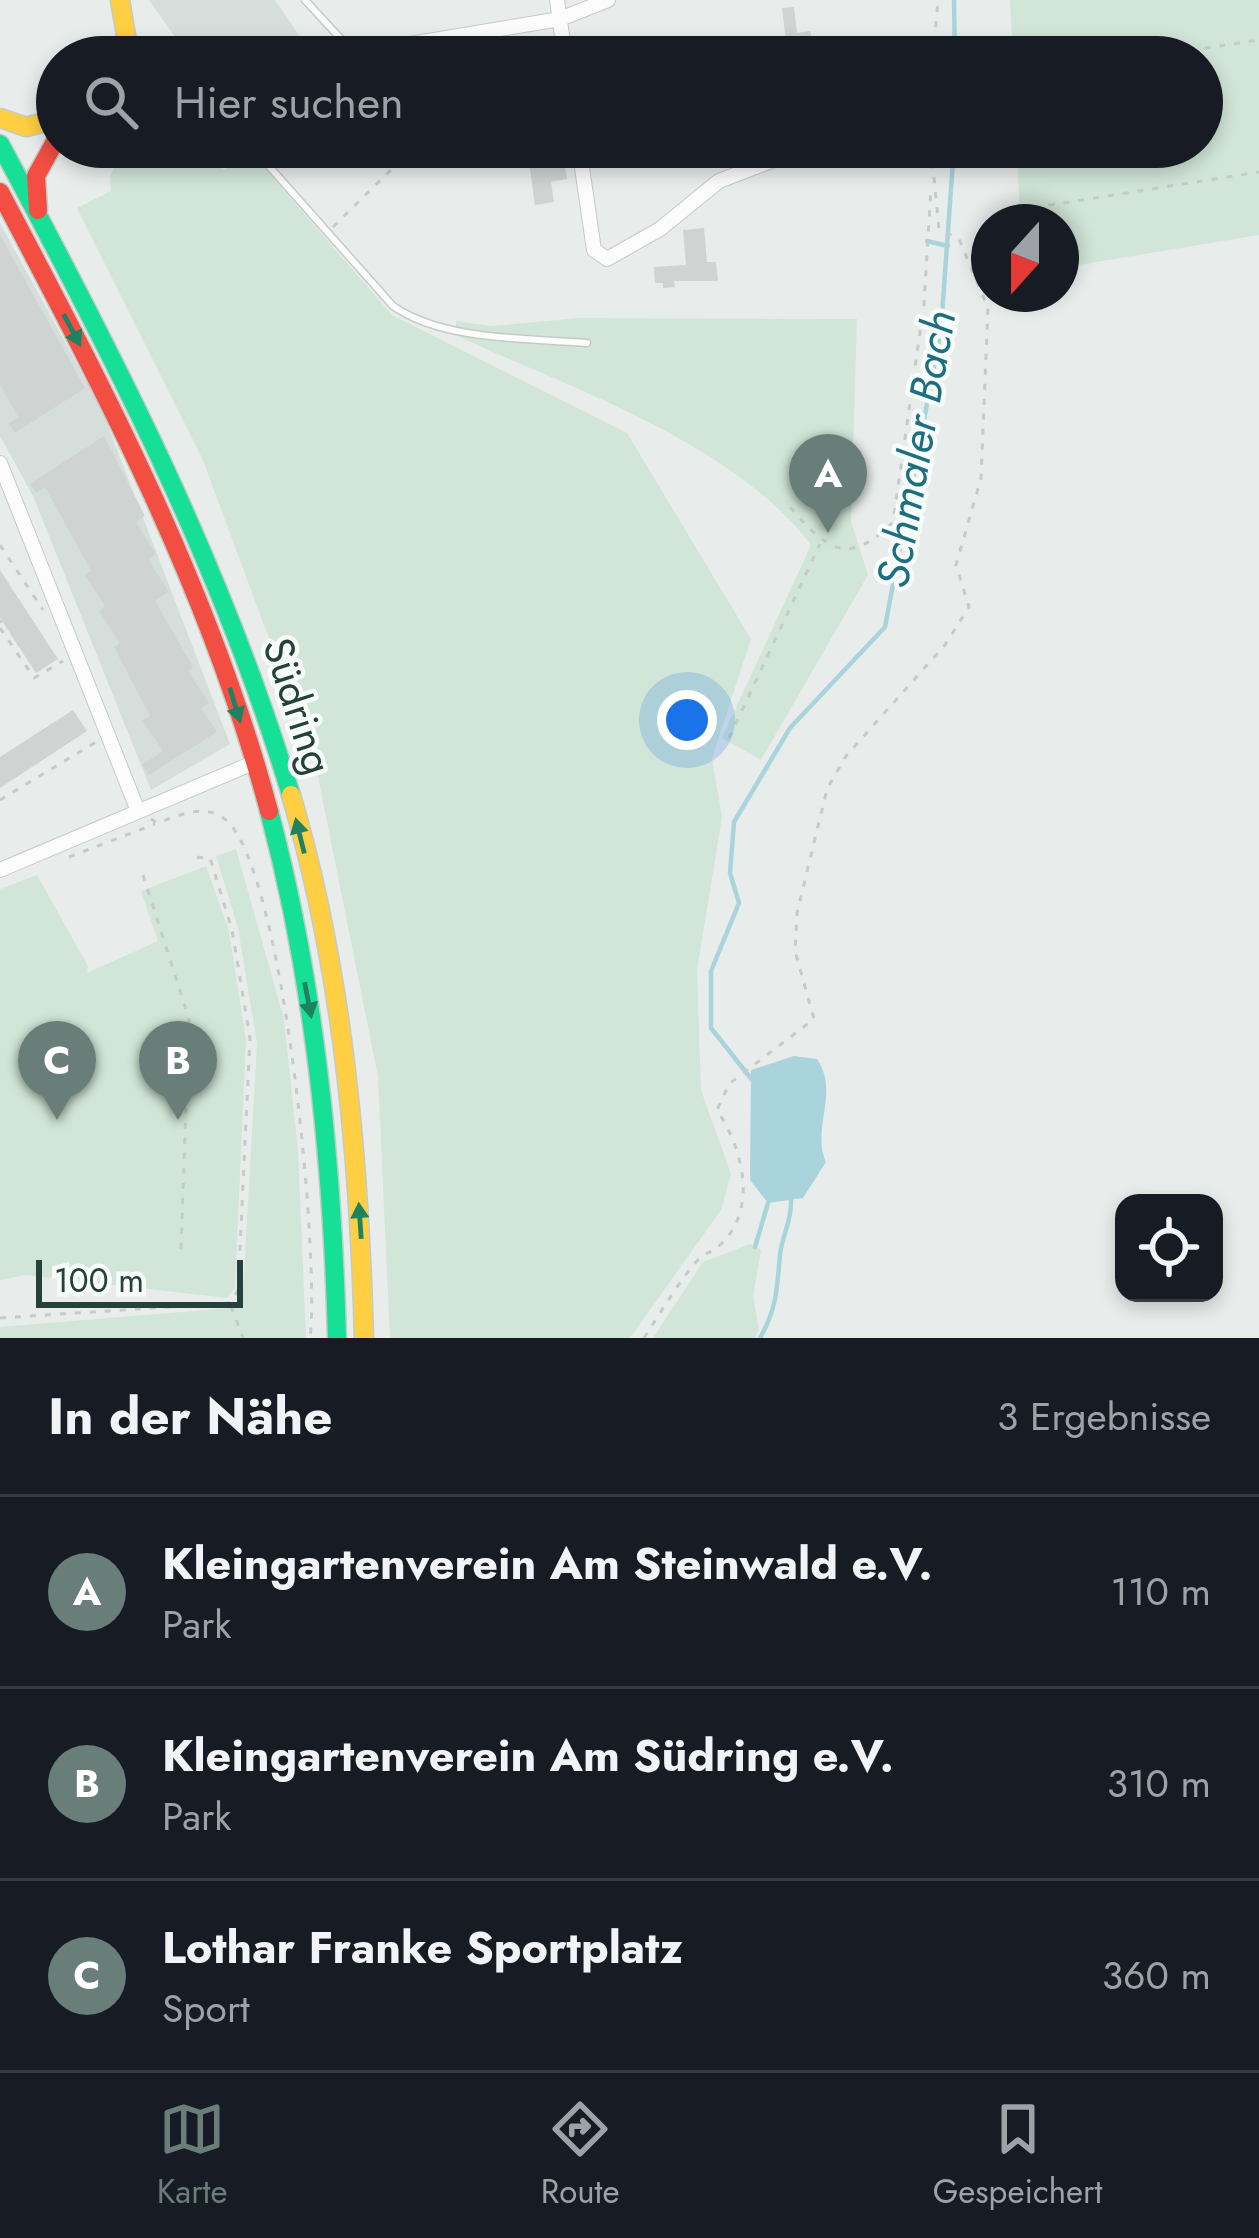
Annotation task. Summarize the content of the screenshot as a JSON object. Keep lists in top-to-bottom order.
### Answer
{
  "streets": {
    "main road": ["Südring"]
  },
  "water": ["Schmaler Bach"],
  "scale_bar": "100 m",
  "north": "bottom",
  "page": {
    "search": "Hier suchen",
    "pins": ["A", "B", "C"],
    "scale": "100 m",
    "heading": ["In der Nähe", "3 Ergebnisse"],
    "list": [
      {
        "mark": "A",
        "name": "Kleingartenverein Am Steinwald e.V.",
        "note": "Park",
        "value": "110 m"
      },
      {
        "mark": "B",
        "name": "Kleingartenverein Am Südring e.V.",
        "note": "Park",
        "value": "310 m"
      },
      {
        "mark": "C",
        "name": "Lothar Franke Sportplatz",
        "note": "Sport",
        "value": "360 m"
      }
    ],
    "nav": ["Karte", "Route", "Gespeichert"]
  }
}
